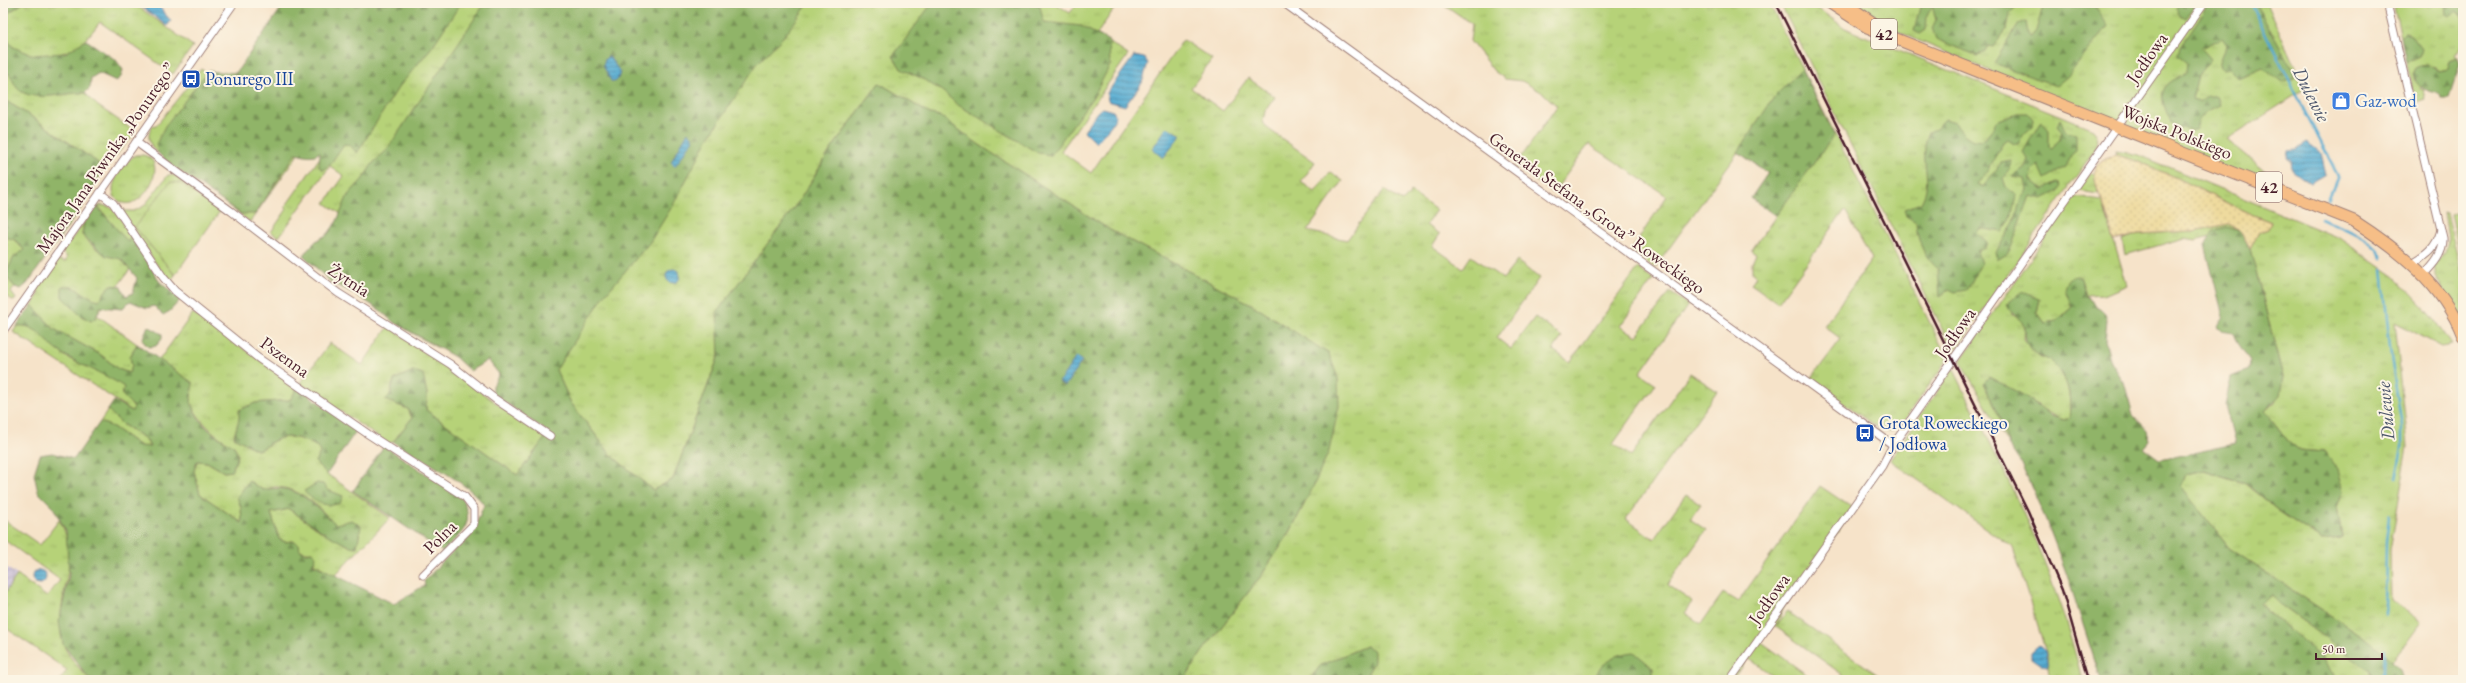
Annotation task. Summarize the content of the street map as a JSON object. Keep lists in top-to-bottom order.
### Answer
{
  "streets": {
    "main road": ["42", "Wojska Polskiego"],
    "street": [
      "Jodłowa",
      "Majora Jana Piwnika „Ponurego”",
      "Generała Stefana „Grota” Roweckiego",
      "Żytnia",
      "Pszenna",
      "Polna"
    ]
  },
  "crossings": [
    ["Jodłowa", "Wojska Polskiego"],
    ["Jodłowa", "Generała Stefana „Grota” Roweckiego"],
    ["Majora Jana Piwnika „Ponurego”", "Żytnia"],
    ["Majora Jana Piwnika „Ponurego”", "Pszenna"],
    ["Pszenna", "Polna"]
  ],
  "water": ["Dulewie"],
  "places": {
    "bus stop": ["Ponurego III", "Grota Roweckiego / Jodłowa"],
    "shop": ["Gaz-wod"]
  },
  "scale_bar": "50 m"
}
